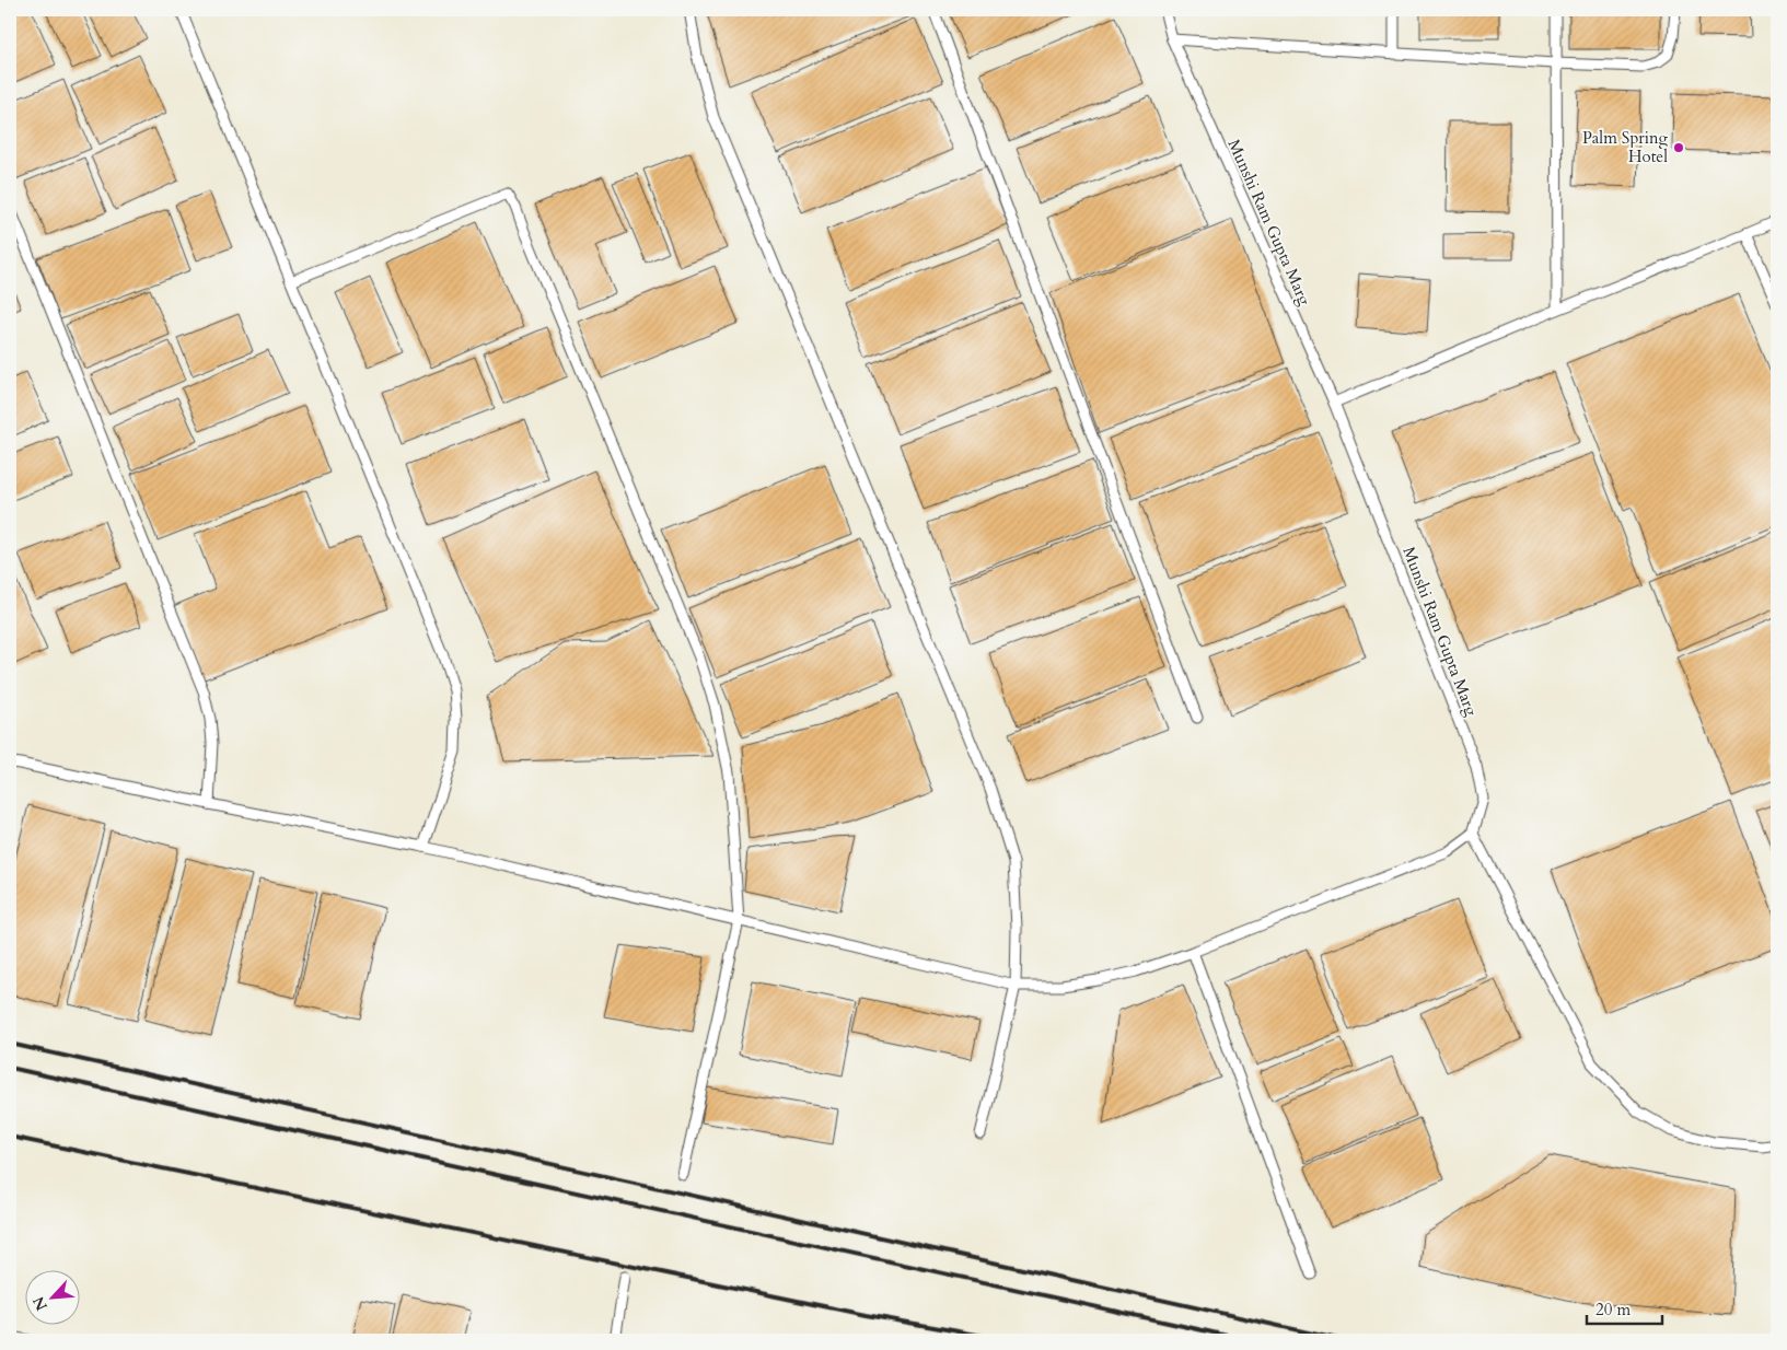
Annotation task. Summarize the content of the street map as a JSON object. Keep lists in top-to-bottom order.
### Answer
{
  "streets": {
    "lane": ["Munshi Ram Gupta Marg"]
  },
  "places": ["Palm Spring Hotel"],
  "scale_bar": "20 m",
  "north": "bottom left"
}
